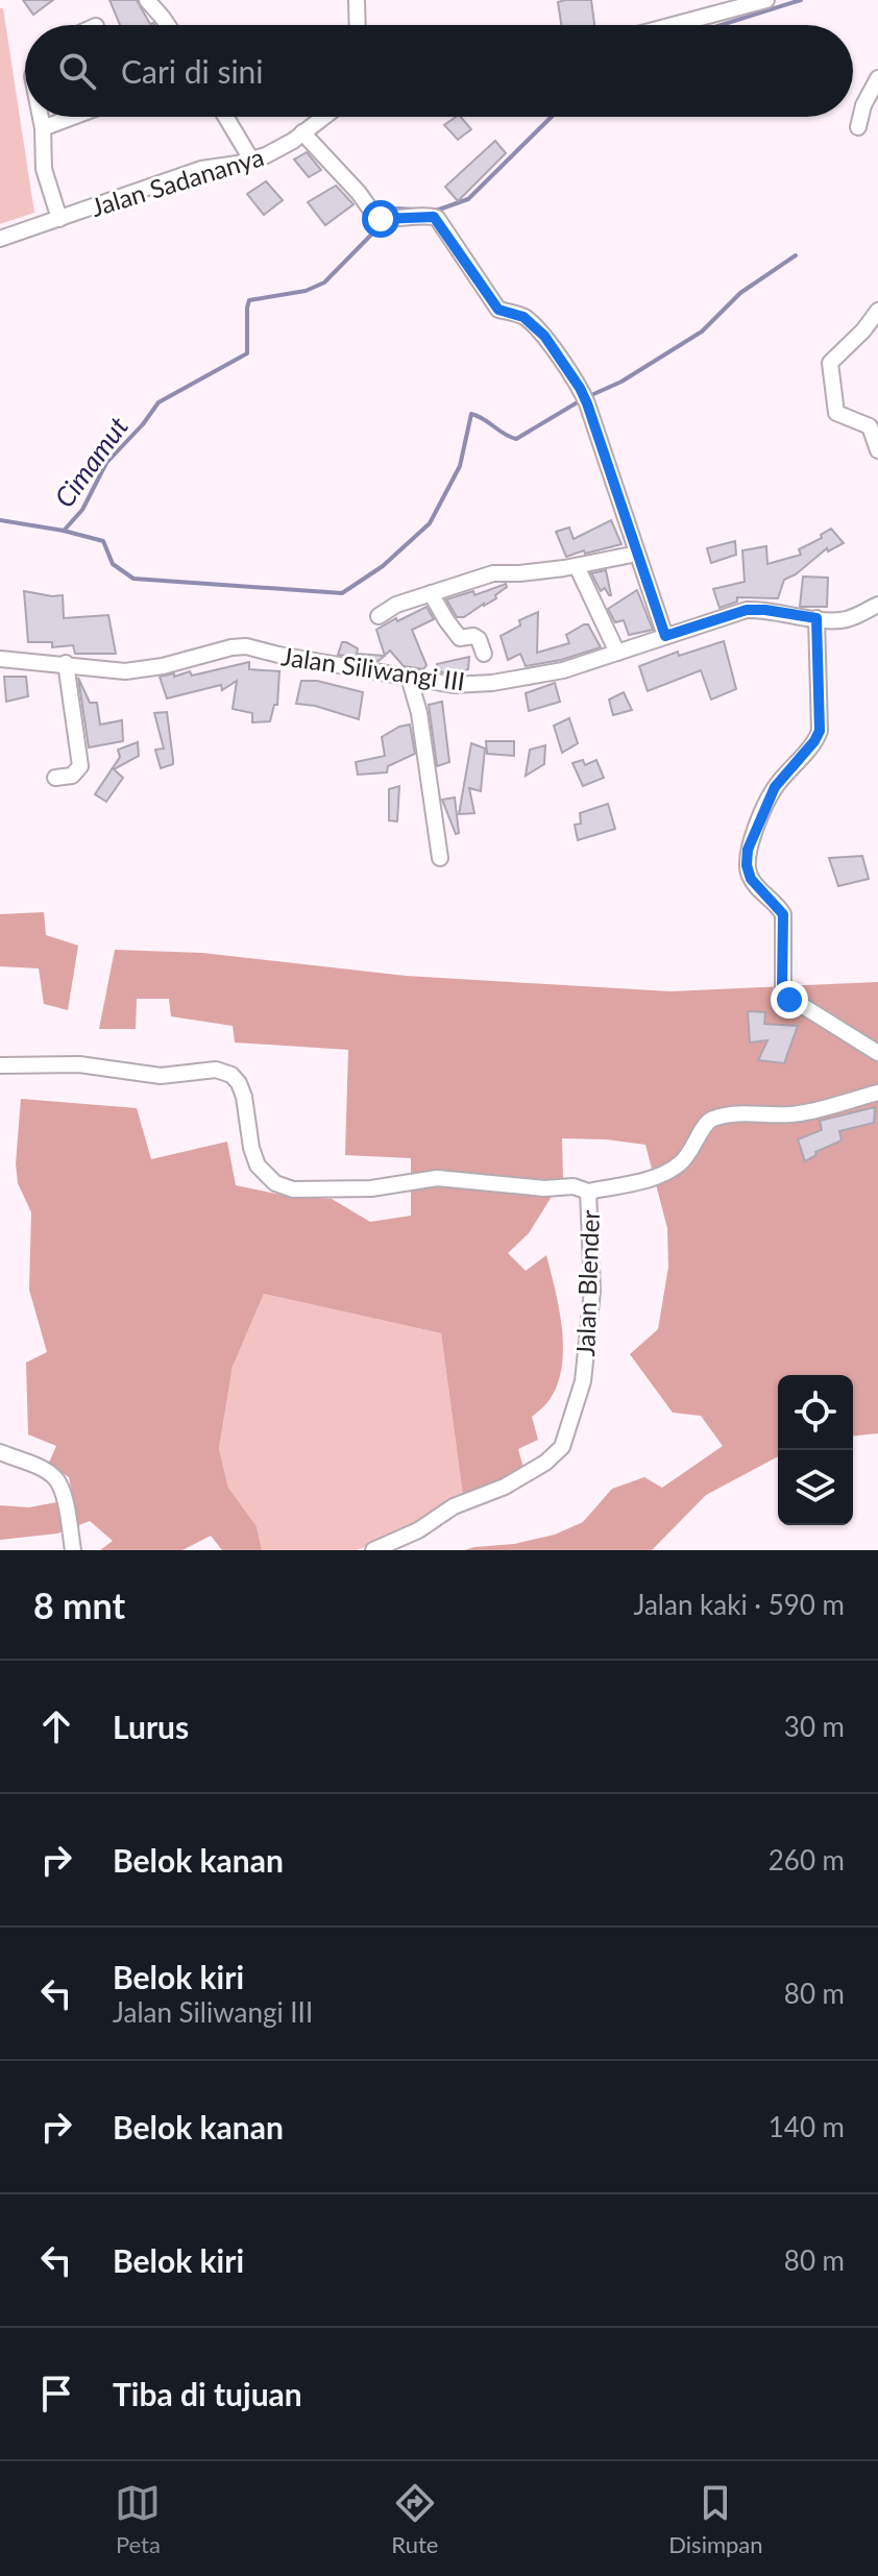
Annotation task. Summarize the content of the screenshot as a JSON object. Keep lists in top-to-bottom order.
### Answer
{
  "streets": {
    "street": ["Jalan Sadananya", "Jalan Siliwangi III", "Jalan Blender"]
  },
  "water": ["Cimamut"],
  "page": {
    "search": "Cari di sini",
    "heading": ["8 mnt", "Jalan kaki · 590 m"],
    "list": [
      ["Lurus", "30 m"],
      ["Belok kanan", "260 m"],
      ["Belok kiri", "Jalan Siliwangi III", "80 m"],
      ["Belok kanan", "140 m"],
      ["Belok kiri", "80 m"],
      "Tiba di tujuan"
    ],
    "nav": ["Peta", "Rute", "Disimpan"]
  }
}
